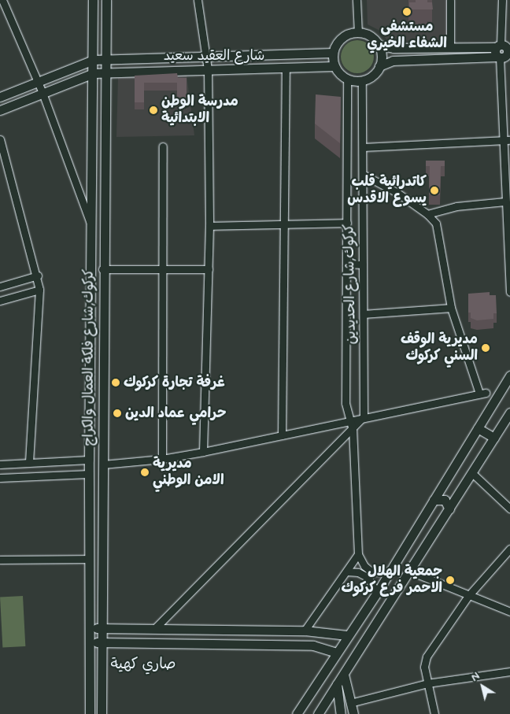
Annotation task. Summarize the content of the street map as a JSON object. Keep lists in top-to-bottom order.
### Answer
{
  "streets": {
    "street": ["شارع العقيد سعيد", "كركوك,شارع الحديدين", "كركوك,شارع فلكة العمال والكراج"]
  },
  "crossings": [
    ["شارع العقيد سعيد", "كركوك,شارع الحديدين"],
    ["شارع العقيد سعيد", "كركوك,شارع فلكة العمال والكراج"]
  ],
  "districts": ["صاري كهية"],
  "places": [
    "مستشفى الشفاء الخيري",
    "مدرسة الوطن الابتدائية",
    "كاتدرائية قلب يسوع الاقدس",
    "مديرية الوقف السني كركوك",
    "غرفة تجارة كركوك",
    "حرامي عماد الدين",
    "مديرية الامن الوطني",
    "جمعية الهلال الاحمر فرع كركوك"
  ],
  "north": "top left"
}
